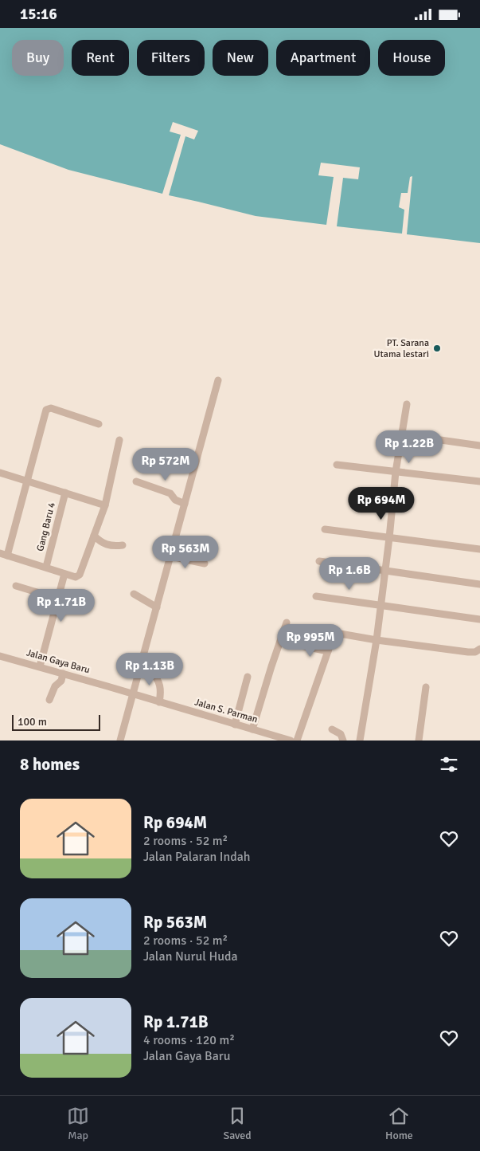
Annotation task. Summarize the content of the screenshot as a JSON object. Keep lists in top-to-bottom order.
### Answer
{
  "streets": {
    "street": ["Gang Baru 4", "Jalan Gaya Baru", "Jalan S. Parman"]
  },
  "crossings": [
    ["Jalan Gaya Baru", "Jalan S. Parman"]
  ],
  "places": ["PT. Sarana Utama lestari"],
  "scale_bar": "100 m",
  "page": {
    "status": "15:16",
    "chip": [
      "Buy",
      "Rent",
      "Filters",
      "New",
      "Apartment",
      "House"
    ],
    "price": [
      "Rp 1.22B",
      "Rp 572M",
      "Rp 694M",
      "Rp 563M",
      "Rp 1.6B",
      "Rp 1.71B",
      "Rp 995M",
      "Rp 1.13B"
    ],
    "scale": "100 m",
    "heading": "8 homes",
    "list": [
      {
        "name": "Rp 694M",
        "note": "2 rooms · 52 m² · Jalan Palaran Indah"
      },
      {
        "name": "Rp 563M",
        "note": "2 rooms · 52 m² · Jalan Nurul Huda"
      },
      {
        "name": "Rp 1.71B",
        "note": "4 rooms · 120 m² · Jalan Gaya Baru"
      }
    ],
    "tabs": ["Map", "Saved", "Home"]
  }
}
